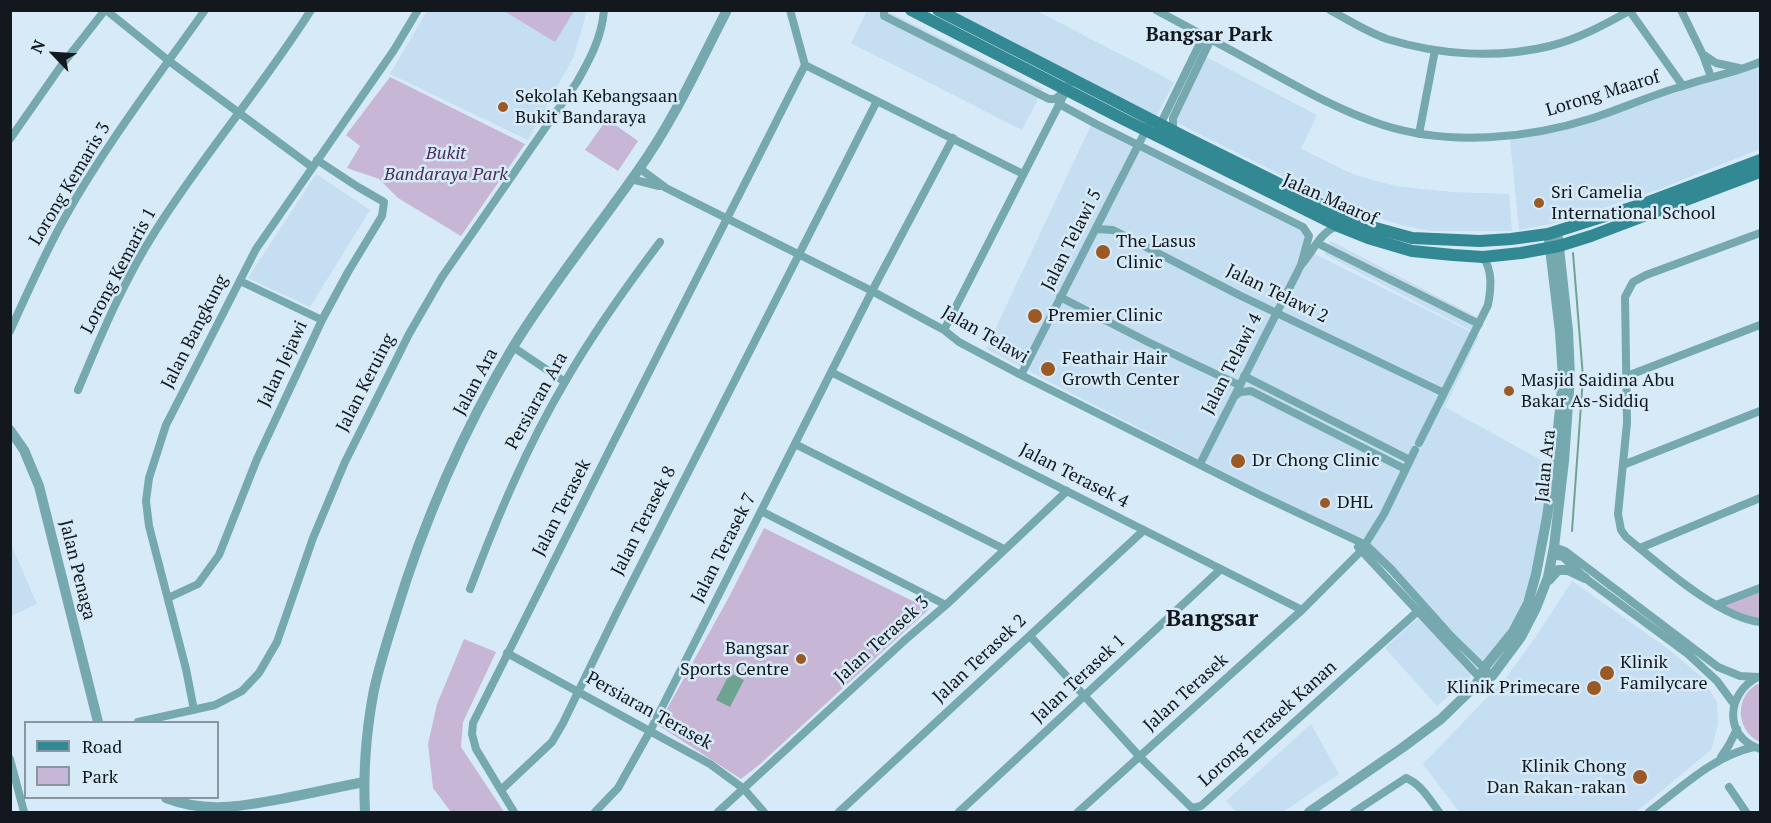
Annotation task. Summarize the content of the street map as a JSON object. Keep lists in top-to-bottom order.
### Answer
{
  "streets": {
    "main road": ["Jalan Maarof"],
    "street": [
      "Lorong Maarof",
      "Lorong Kemaris 3",
      "Jalan Telawi 5",
      "Lorong Kemaris 1",
      "Jalan Telawi 2",
      "Jalan Bangkung",
      "Jalan Telawi",
      "Jalan Jejawi",
      "Jalan Telawi 4",
      "Jalan Ara",
      "Jalan Keruing",
      "Persiaran Ara",
      "Jalan Terasek 4",
      "Jalan Terasek",
      "Jalan Terasek 8",
      "Jalan Terasek 7",
      "Jalan Penaga",
      "Jalan Terasek 3",
      "Jalan Terasek 2",
      "Jalan Terasek 1",
      "Persiaran Terasek",
      "Lorong Terasek Kanan"
    ]
  },
  "crossings": [
    ["Jalan Maarof", "Jalan Telawi 5"],
    ["Jalan Maarof", "Jalan Telawi 4"],
    ["Jalan Maarof", "Jalan Ara"],
    ["Jalan Maarof", "Jalan Terasek"],
    ["Jalan Telawi 5", "Jalan Telawi 2"],
    ["Jalan Telawi 5", "Jalan Telawi"],
    ["Jalan Telawi 2", "Jalan Telawi 4"],
    ["Jalan Telawi 2", "Jalan Terasek"],
    ["Jalan Bangkung", "Jalan Jejawi"],
    ["Jalan Bangkung", "Jalan Keruing"],
    ["Jalan Telawi", "Jalan Telawi 4"],
    ["Jalan Telawi", "Jalan Ara"],
    ["Jalan Telawi", "Jalan Terasek"],
    ["Jalan Telawi", "Jalan Terasek 8"],
    ["Jalan Telawi", "Jalan Terasek 7"],
    ["Jalan Telawi", "Lorong Terasek Kanan"],
    ["Jalan Ara", "Persiaran Ara"],
    ["Jalan Terasek 4", "Jalan Terasek"],
    ["Jalan Terasek 4", "Jalan Terasek 7"],
    ["Jalan Terasek 4", "Jalan Terasek 3"],
    ["Jalan Terasek 4", "Jalan Terasek 2"],
    ["Jalan Terasek 4", "Jalan Terasek 1"],
    ["Jalan Terasek", "Jalan Terasek 8"],
    ["Jalan Terasek", "Persiaran Terasek"],
    ["Jalan Terasek", "Lorong Terasek Kanan"],
    ["Jalan Terasek 8", "Persiaran Terasek"],
    ["Jalan Terasek 7", "Persiaran Terasek"],
    ["Jalan Terasek 3", "Persiaran Terasek"]
  ],
  "districts": ["Bangsar Park", "Bangsar"],
  "parks": ["Bukit Bandaraya Park"],
  "places": [
    "Sekolah Kebangsaan Bukit Bandaraya",
    "Sri Camelia International School",
    "The Lasus Clinic",
    "Premier Clinic",
    "Feathair Hair Growth Center",
    "Masjid Saidina Abu Bakar As-Siddiq",
    "Dr Chong Clinic",
    "DHL",
    "Bangsar Sports Centre",
    "Klinik Familycare",
    "Klinik Primecare",
    "Klinik Chong Dan Rakan-rakan"
  ],
  "legend": ["Road", "Park"],
  "north": "top left"
}
